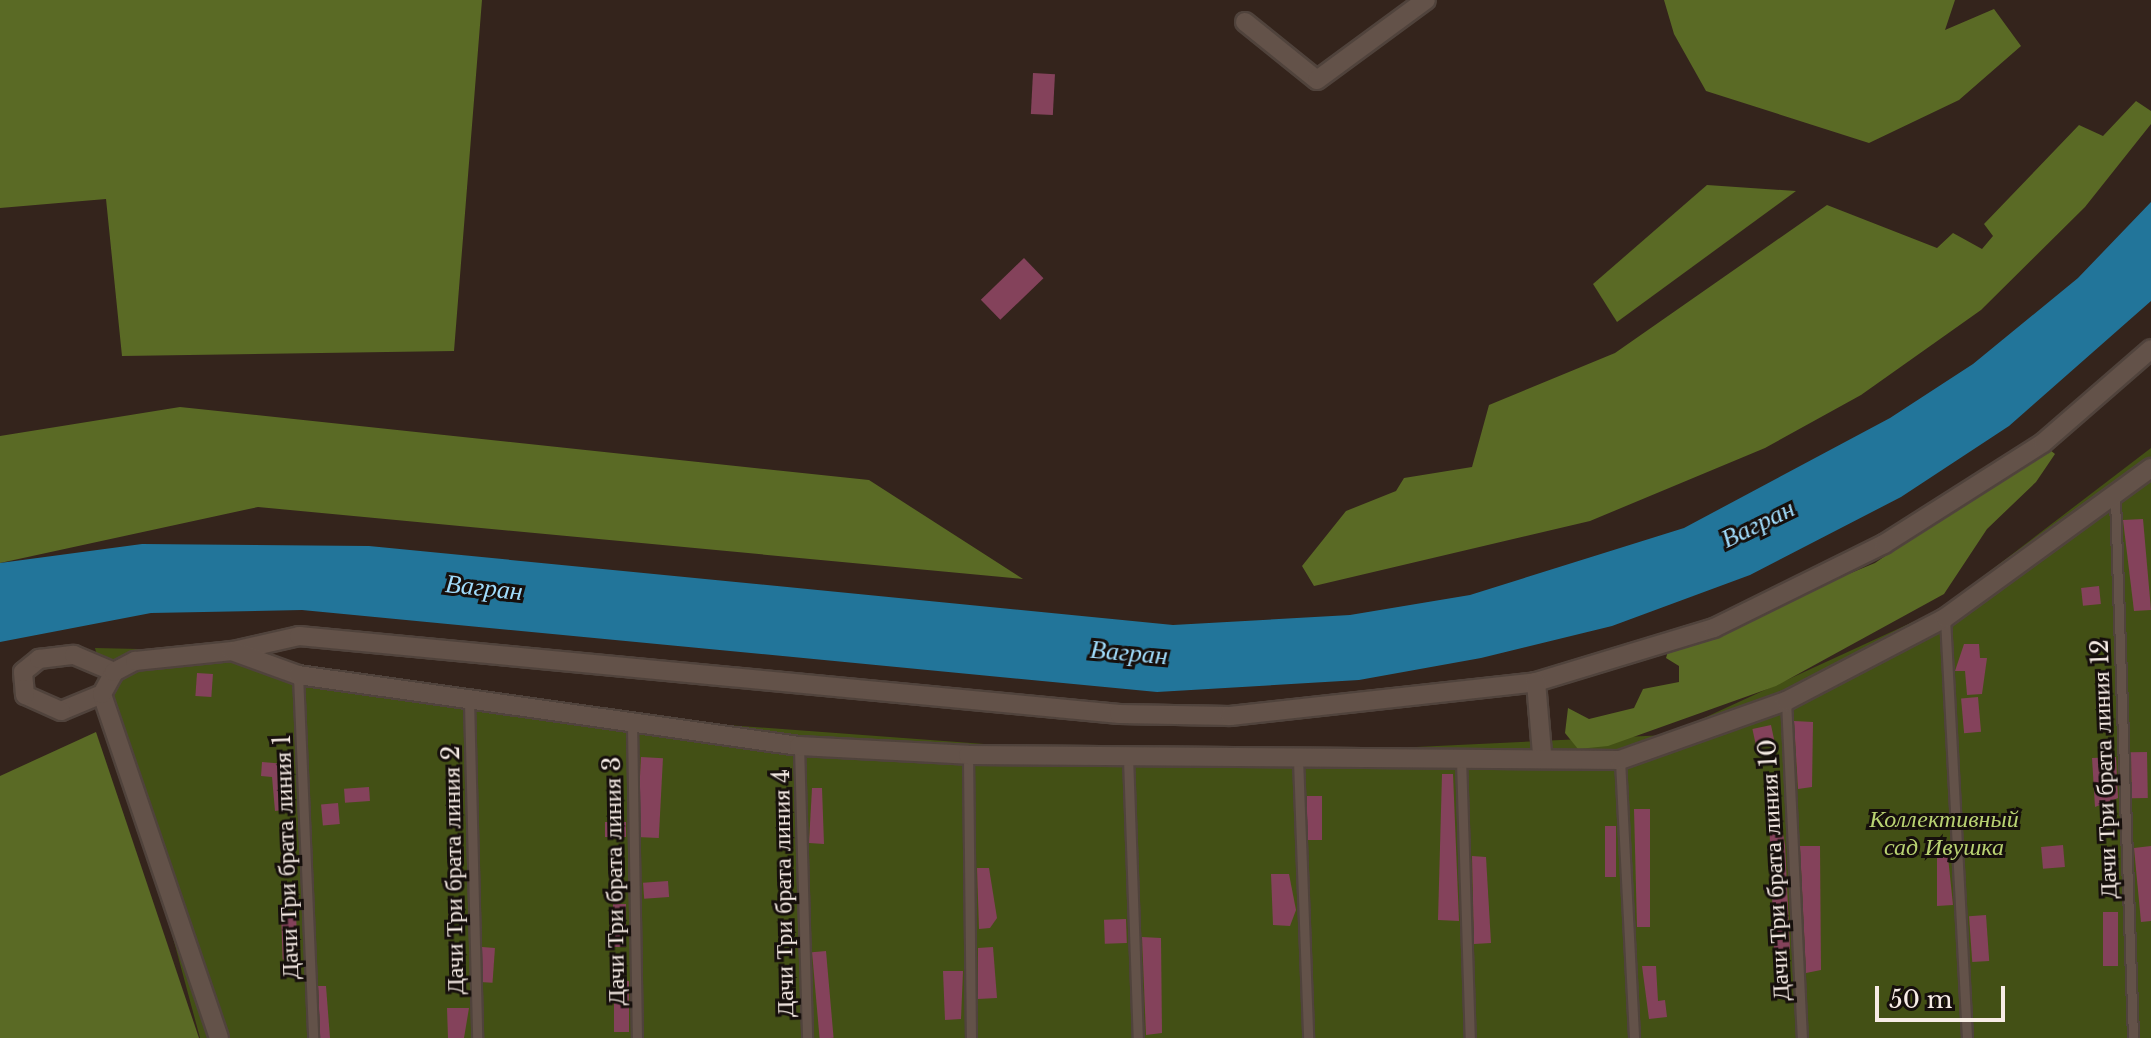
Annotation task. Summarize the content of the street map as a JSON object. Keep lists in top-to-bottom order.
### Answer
{
  "streets": {
    "lane": [
      "Дачи Три брата линия 12",
      "Дачи Три брата линия 1",
      "Дачи Три брата линия 2",
      "Дачи Три брата линия 10",
      "Дачи Три брата линия 3",
      "Дачи Три брата линия 4"
    ]
  },
  "water": ["Вагран"],
  "parks": ["Коллективный сад Ивушка"],
  "scale_bar": "50 m"
}
